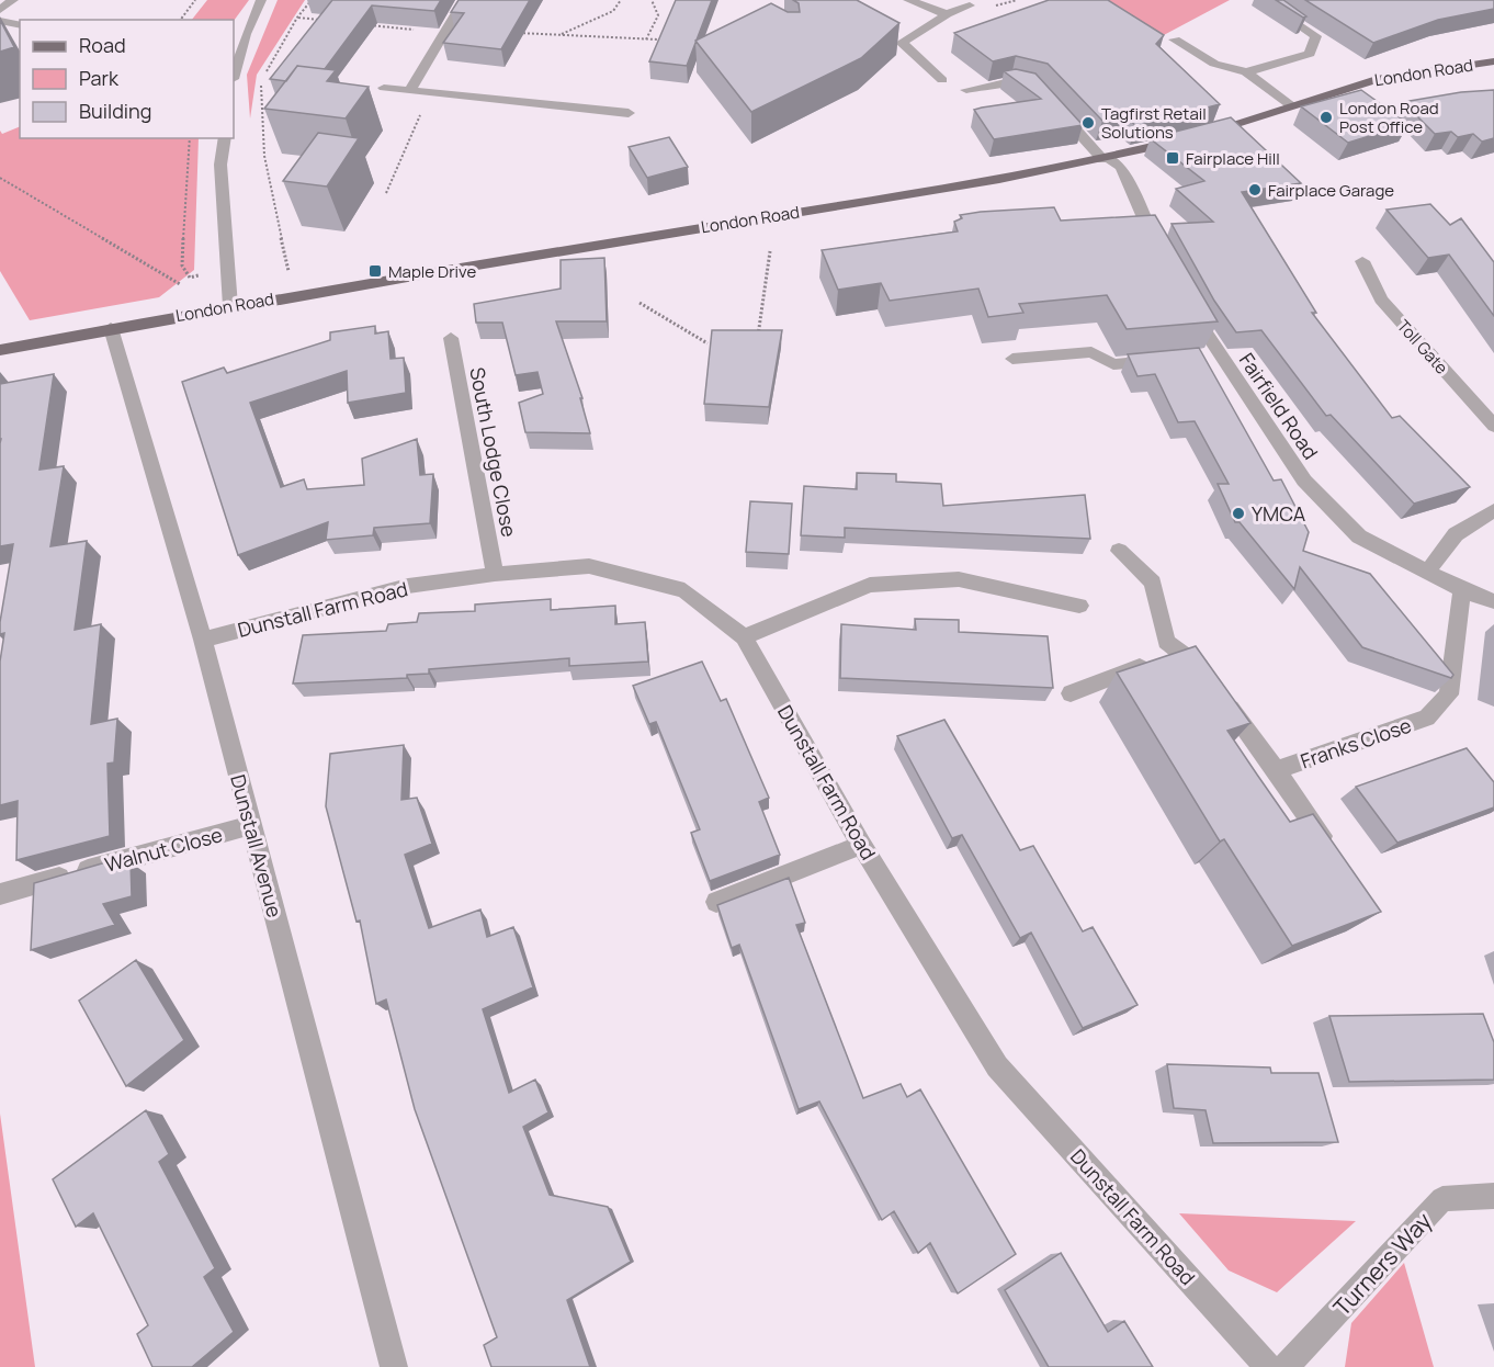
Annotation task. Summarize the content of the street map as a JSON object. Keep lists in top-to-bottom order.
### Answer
{
  "streets": {
    "main road": ["London Road"],
    "street": [
      "Toll Gate",
      "Fairfield Road",
      "South Lodge Close",
      "Dunstall Farm Road",
      "Franks Close",
      "Dunstall Avenue",
      "Walnut Close",
      "Turners Way"
    ]
  },
  "crossings": [
    ["London Road", "Dunstall Avenue"],
    ["Fairfield Road", "Franks Close"],
    ["South Lodge Close", "Dunstall Farm Road"],
    ["Dunstall Farm Road", "Dunstall Avenue"],
    ["Dunstall Avenue", "Walnut Close"]
  ],
  "places": {
    "other": [
      "London Road Post Office",
      "Tagfirst Retail Solutions",
      "Fairplace Garage",
      "YMCA"
    ],
    "transit": ["Fairplace Hill", "Maple Drive"]
  },
  "legend": ["Road", "Park", "Building"]
}
